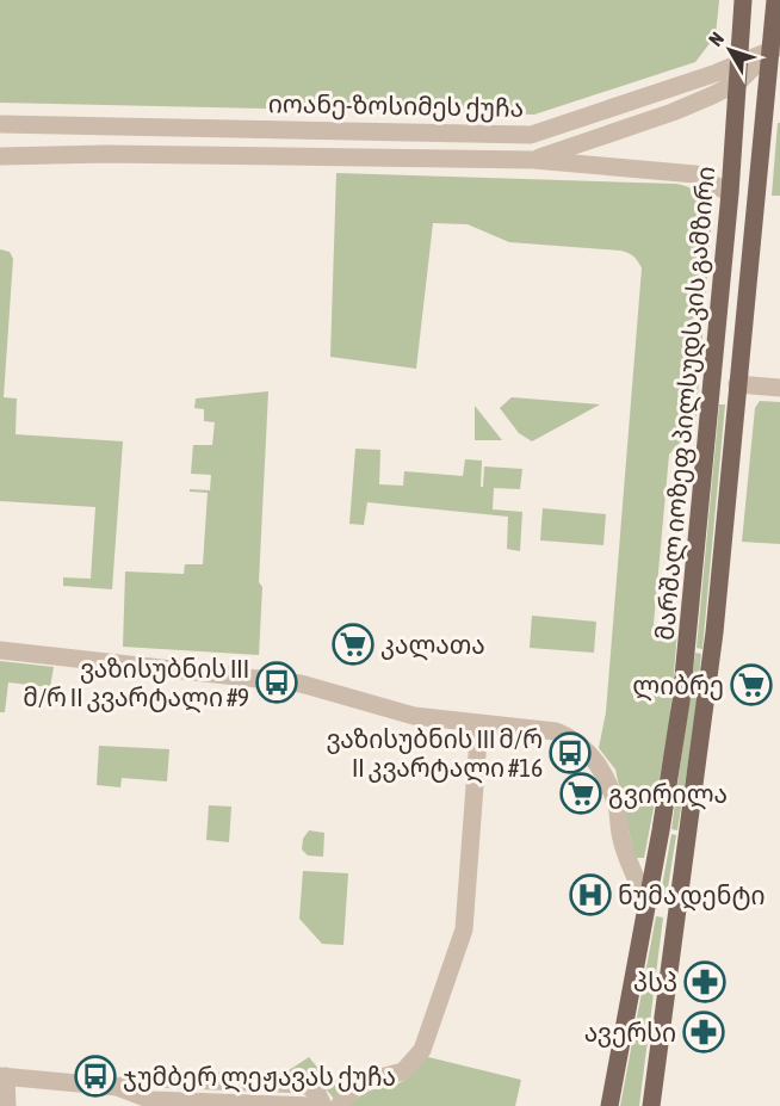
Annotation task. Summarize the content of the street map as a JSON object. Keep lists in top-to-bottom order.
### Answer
{
  "streets": {
    "main road": ["მარშალ იოზეფ პილსუდსკის გამზირი"],
    "street": ["იოანე-ზოსიმეს ქუჩა"]
  },
  "crossings": [
    ["იოანე-ზოსიმეს ქუჩა", "მარშალ იოზეფ პილსუდსკის გამზირი"]
  ],
  "places": {
    "supermarket": ["კალათა", "ლიბრე", "გვირილა"],
    "bus stop": ["ვაზისუბნის III მ/რ II კვარტალი #9", "ვაზისუბნის III მ/რ II კვარტალი #16", "ჯუმბერ ლეჟავას ქუჩა"],
    "hospital": ["ნუმა დენტი"],
    "pharmacy": ["პსპ", "ავერსი"]
  },
  "north": "top left"
}
